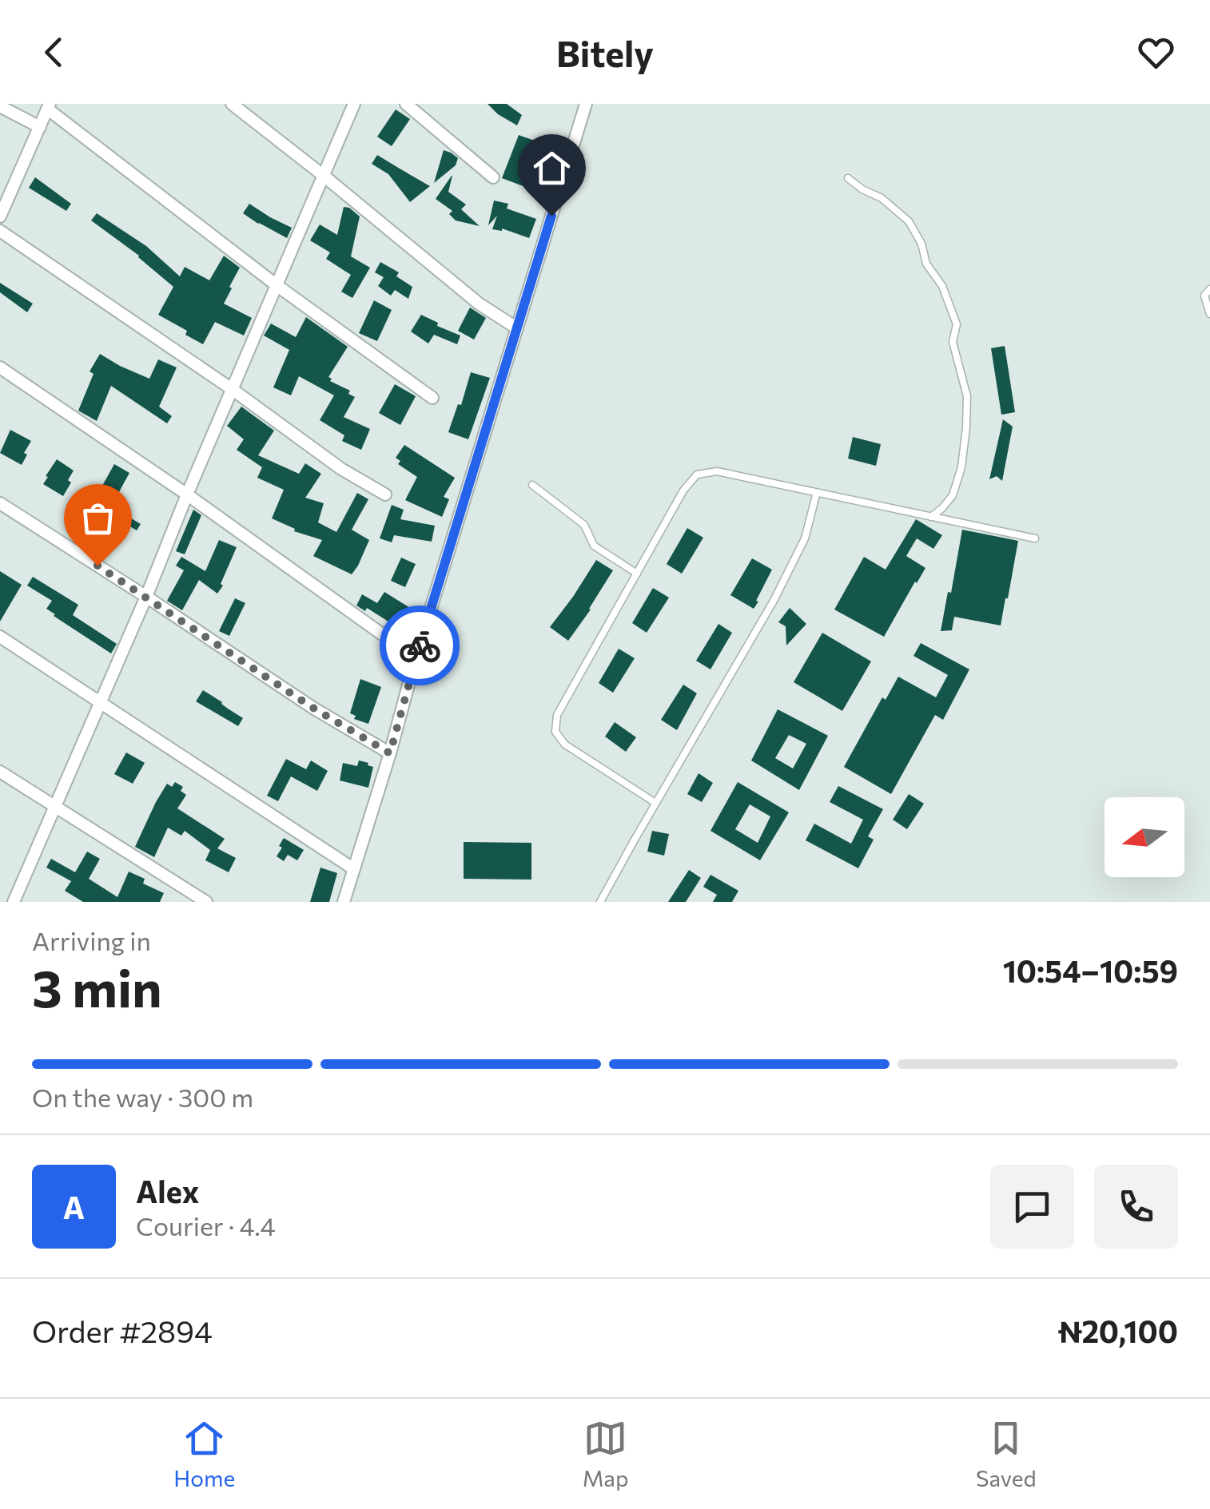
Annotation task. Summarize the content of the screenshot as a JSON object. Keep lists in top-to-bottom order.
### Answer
{
  "north": "left",
  "page": {
    "header": "Bitely",
    "heading": ["3 min", "Arriving in", "10:54–10:59"],
    "panel": [
      "Alex",
      "Courier · 4.4",
      "Order #2894",
      "₦20,100"
    ],
    "bar": "On the way · 300 m",
    "round": "A",
    "tabs": ["Home", "Map", "Saved"]
  }
}
